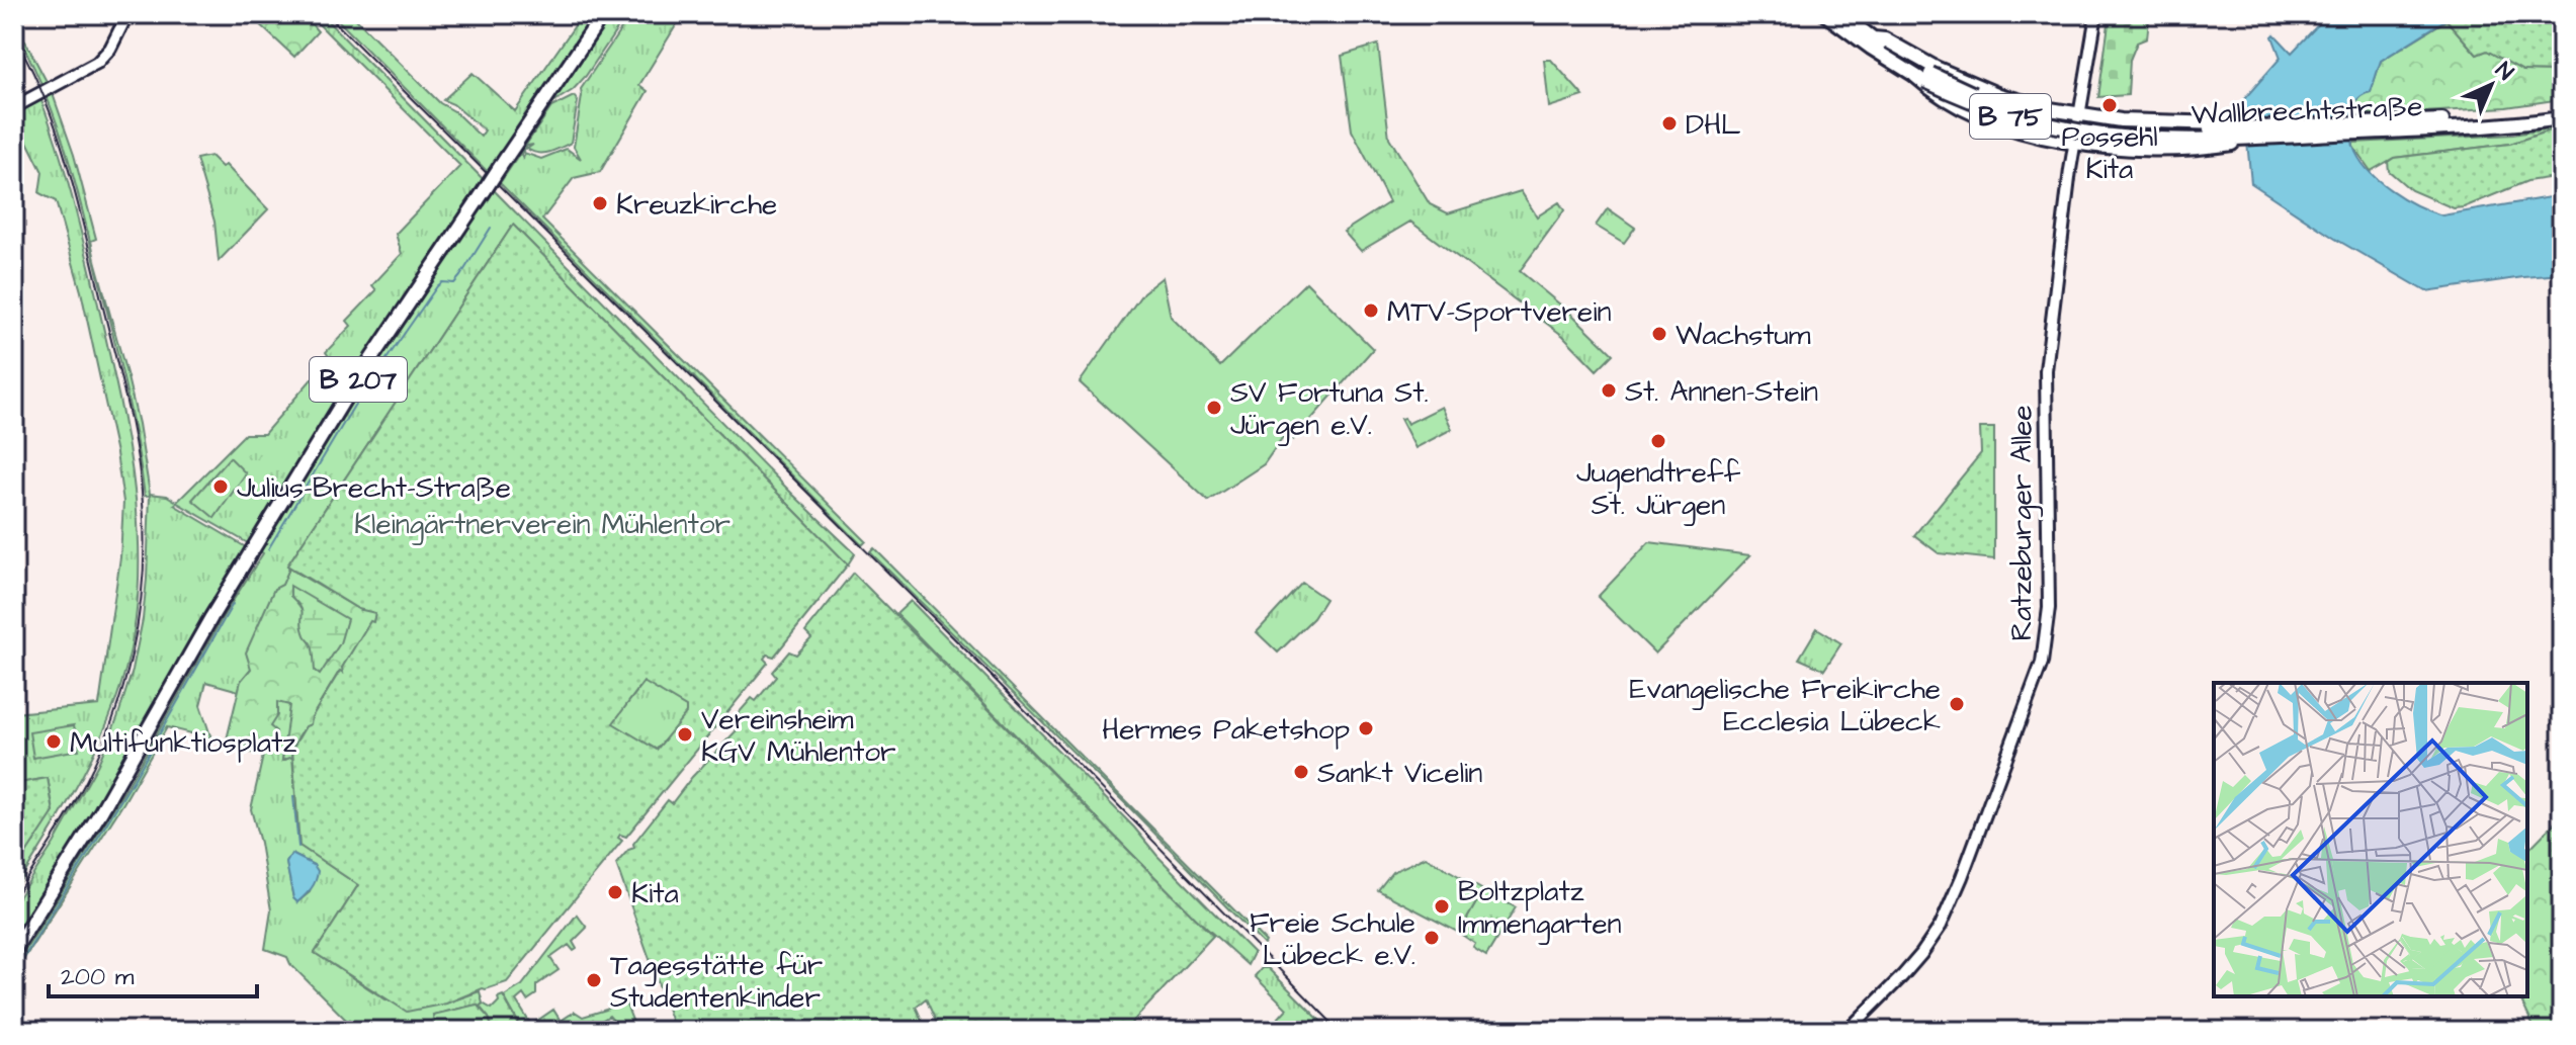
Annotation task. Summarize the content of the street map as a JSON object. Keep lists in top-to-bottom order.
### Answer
{
  "streets": {
    "main road": [
      "Wallbrechtstraße",
      "B 75",
      "B 207",
      "Ratzeburger Allee"
    ]
  },
  "crossings": [
    ["Wallbrechtstraße", "B 75"]
  ],
  "parks": ["Kleingärtnerverein Mühlentor"],
  "places": [
    "Possehl Kita",
    "DHL",
    "Kreuzkirche",
    "MTV-Sportverein",
    "Wachstum",
    "St. Annen-Stein",
    "SV Fortuna St. Jürgen e.V.",
    "Jugendtreff St. Jürgen",
    "Julius-Brecht-Straße",
    "Evangelische Freikirche Ecclesia Lübeck",
    "Hermes Paketshop",
    "Vereinsheim KGV Mühlentor",
    "Multifunktiosplatz",
    "Sankt Vicelin",
    "Kita",
    "Boltzplatz Immengarten",
    "Freie Schule Lübeck e.V.",
    "Tagesstätte für Studentenkinder"
  ],
  "scale_bar": "200 m",
  "north": "top right"
}
